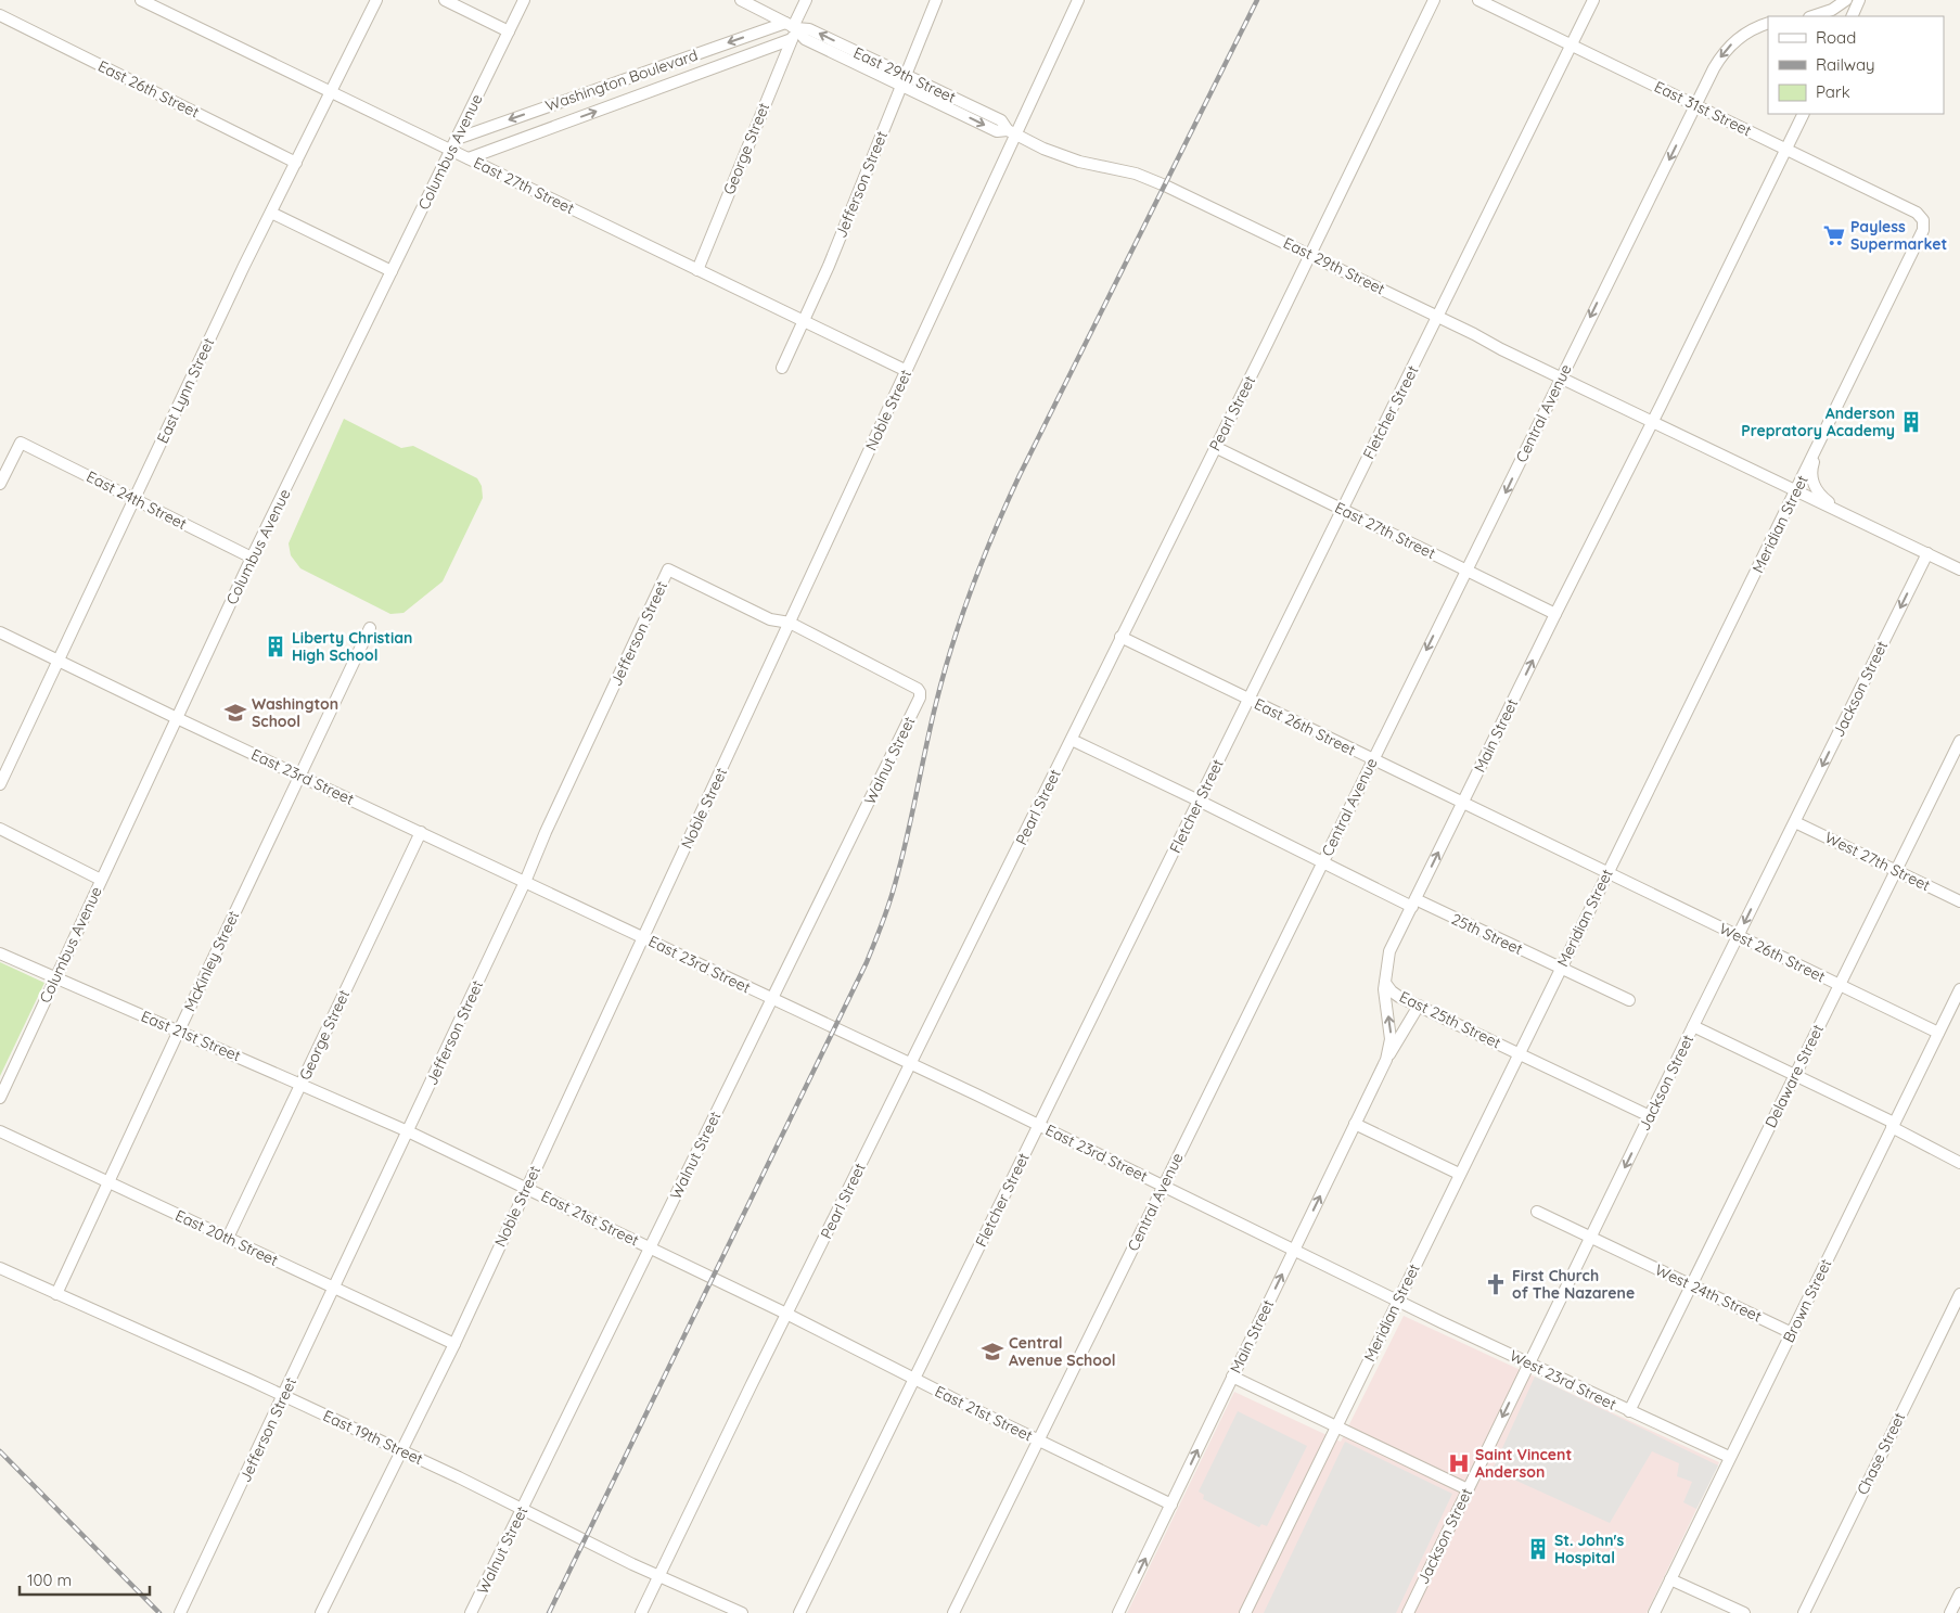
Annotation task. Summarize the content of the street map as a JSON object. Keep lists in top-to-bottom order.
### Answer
{
  "streets": {
    "street": [
      "East 29th Street",
      "Washington Boulevard",
      "East 26th Street",
      "East 31st Street",
      "George Street",
      "Columbus Avenue",
      "Jefferson Street",
      "East 27th Street",
      "East Lynn Street",
      "Noble Street",
      "Fletcher Street",
      "Pearl Street",
      "Central Avenue",
      "East 24th Street",
      "Meridian Street",
      "Jackson Street",
      "Main Street",
      "Walnut Street",
      "East 23rd Street",
      "West 27th Street",
      "25th Street",
      "West 26th Street",
      "McKinley Street",
      "East 25th Street",
      "East 21st Street",
      "Delaware Street",
      "East 20th Street",
      "West 24th Street",
      "Brown Street",
      "West 23rd Street",
      "East 19th Street",
      "Chase Street"
    ]
  },
  "crossings": [
    ["East 29th Street", "Washington Boulevard"],
    ["East 29th Street", "George Street"],
    ["East 29th Street", "Jefferson Street"],
    ["East 29th Street", "Noble Street"],
    ["East 29th Street", "Fletcher Street"],
    ["East 29th Street", "Pearl Street"],
    ["East 29th Street", "Central Avenue"],
    ["East 29th Street", "Meridian Street"],
    ["East 29th Street", "Main Street"],
    ["Washington Boulevard", "George Street"],
    ["Washington Boulevard", "Columbus Avenue"],
    ["Washington Boulevard", "East 27th Street"],
    ["East 26th Street", "East Lynn Street"],
    ["East 26th Street", "Fletcher Street"],
    ["East 26th Street", "Pearl Street"],
    ["East 26th Street", "Central Avenue"],
    ["East 26th Street", "Meridian Street"],
    ["East 26th Street", "Main Street"],
    ["East 26th Street", "West 26th Street"],
    ["East 31st Street", "Fletcher Street"],
    ["East 31st Street", "Central Avenue"],
    ["East 31st Street", "Meridian Street"],
    ["East 31st Street", "Main Street"],
    ["George Street", "East 27th Street"],
    ["George Street", "East 23rd Street"],
    ["George Street", "East 21st Street"],
    ["George Street", "East 20th Street"],
    ["Columbus Avenue", "East 27th Street"],
    ["Columbus Avenue", "East 24th Street"],
    ["Columbus Avenue", "East 23rd Street"],
    ["Columbus Avenue", "East 21st Street"],
    ["Jefferson Street", "East 27th Street"],
    ["Jefferson Street", "Noble Street"],
    ["Jefferson Street", "Walnut Street"],
    ["Jefferson Street", "East 23rd Street"],
    ["Jefferson Street", "East 21st Street"],
    ["Jefferson Street", "East 20th Street"],
    ["Jefferson Street", "East 19th Street"],
    ["East 27th Street", "East Lynn Street"],
    ["East 27th Street", "Noble Street"],
    ["East 27th Street", "Fletcher Street"],
    ["East 27th Street", "Pearl Street"],
    ["East 27th Street", "Central Avenue"],
    ["East 27th Street", "Main Street"],
    ["East Lynn Street", "East 24th Street"],
    ["East Lynn Street", "East 23rd Street"],
    ["Noble Street", "Walnut Street"],
    ["Noble Street", "East 23rd Street"],
    ["Noble Street", "East 21st Street"],
    ["Noble Street", "East 20th Street"],
    ["Noble Street", "East 19th Street"],
    ["Fletcher Street", "East 23rd Street"],
    ["Fletcher Street", "East 21st Street"],
    ["Pearl Street", "East 23rd Street"],
    ["Pearl Street", "East 21st Street"],
    ["Pearl Street", "East 19th Street"],
    ["Central Avenue", "East 23rd Street"],
    ["Central Avenue", "East 21st Street"],
    ["Meridian Street", "East 23rd Street"],
    ["Meridian Street", "25th Street"],
    ["Meridian Street", "West 26th Street"],
    ["Meridian Street", "East 25th Street"],
    ["Meridian Street", "West 23rd Street"],
    ["Jackson Street", "West 27th Street"],
    ["Jackson Street", "West 26th Street"],
    ["Jackson Street", "East 25th Street"],
    ["Jackson Street", "West 24th Street"],
    ["Jackson Street", "West 23rd Street"],
    ["Main Street", "East 23rd Street"],
    ["Main Street", "25th Street"],
    ["Main Street", "East 25th Street"],
    ["Main Street", "East 21st Street"],
    ["Walnut Street", "East 23rd Street"],
    ["Walnut Street", "East 21st Street"],
    ["Walnut Street", "East 19th Street"],
    ["East 23rd Street", "McKinley Street"],
    ["East 23rd Street", "West 23rd Street"],
    ["West 27th Street", "Delaware Street"],
    ["West 26th Street", "Delaware Street"],
    ["West 26th Street", "Brown Street"],
    ["McKinley Street", "East 21st Street"],
    ["McKinley Street", "East 20th Street"],
    ["McKinley Street", "East 19th Street"],
    ["Delaware Street", "West 24th Street"],
    ["Delaware Street", "West 23rd Street"],
    ["West 24th Street", "Brown Street"],
    ["Brown Street", "West 23rd Street"]
  ],
  "one_way": ["Central Avenue", "Jackson Street", "Main Street"],
  "places": {
    "supermarket": ["Payless Supermarket"],
    "building": ["Anderson Prepratory Academy", "Liberty Christian High School", "St. John's Hospital"],
    "school or university": ["Washington School", "Central Avenue School"],
    "church": ["First Church of The Nazarene"],
    "hospital": ["Saint Vincent Anderson"]
  },
  "legend": ["Road", "Railway", "Park"],
  "scale_bar": "100 m"
}
